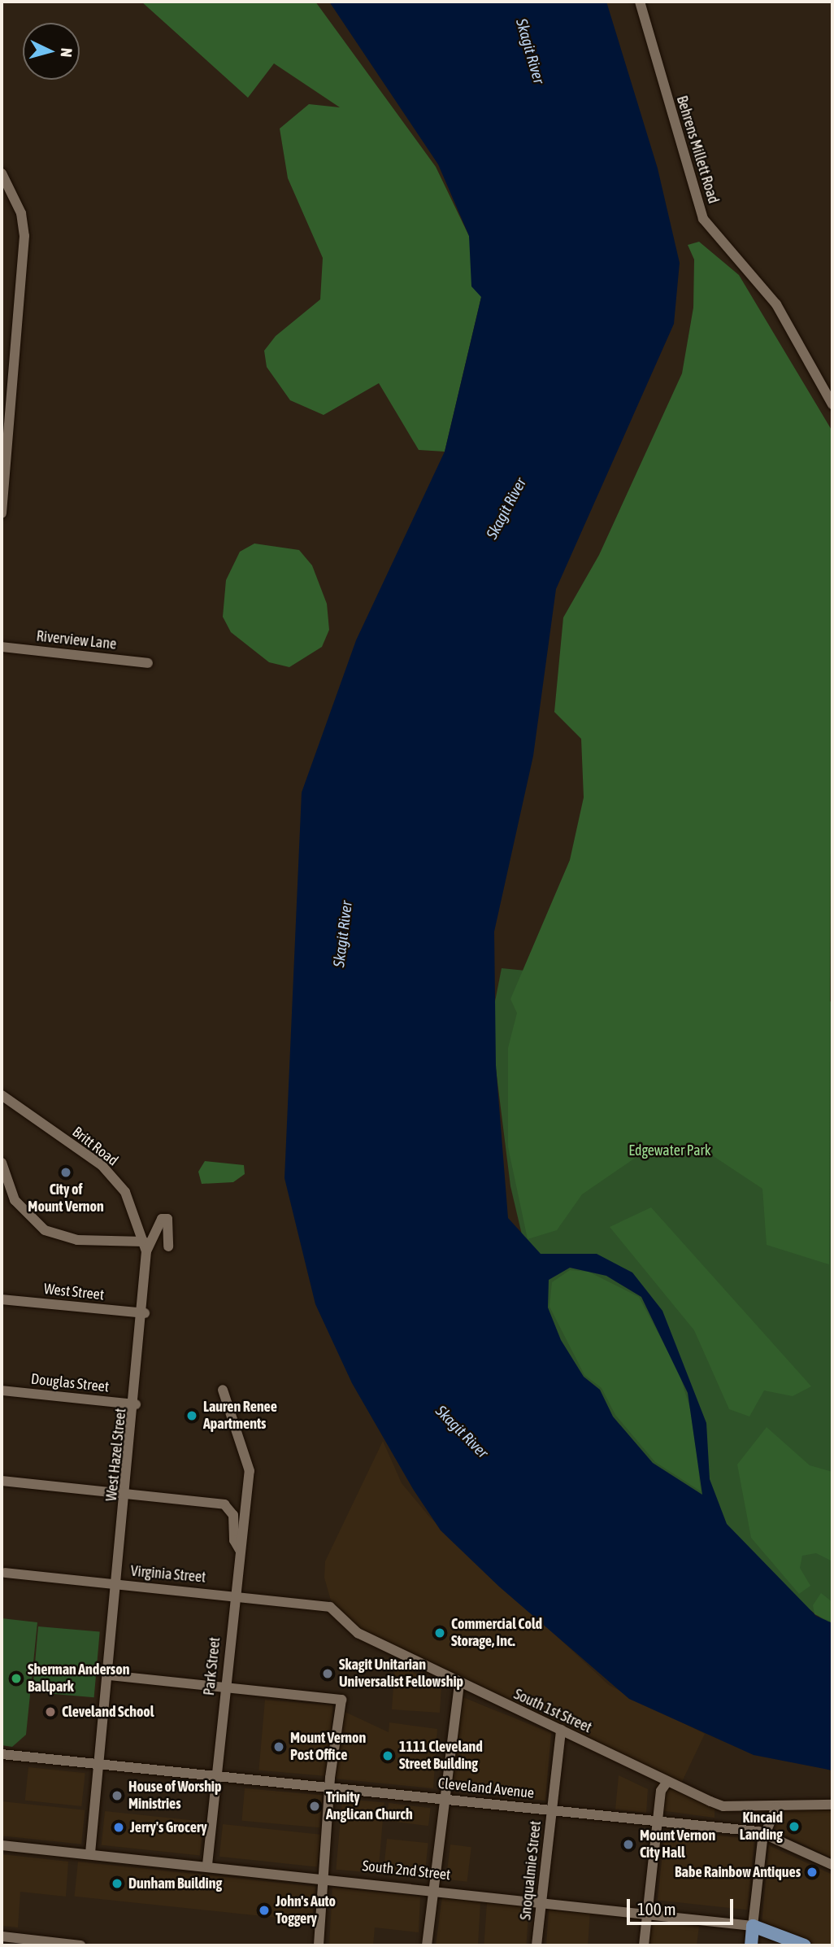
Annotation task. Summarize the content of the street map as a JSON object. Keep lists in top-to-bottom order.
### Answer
{
  "streets": {
    "main road": ["South 2nd Street"],
    "street": [
      "Behrens Millett Road",
      "Riverview Lane",
      "Britt Road",
      "West Street",
      "Douglas Street",
      "West Hazel Street",
      "Virginia Street",
      "Park Street",
      "South 1st Street",
      "Cleveland Avenue",
      "Snoqualmie Street"
    ]
  },
  "crossings": [
    ["Britt Road", "West Hazel Street"],
    ["West Street", "West Hazel Street"],
    ["Douglas Street", "West Hazel Street"],
    ["West Hazel Street", "Virginia Street"],
    ["West Hazel Street", "Cleveland Avenue"],
    ["West Hazel Street", "South 2nd Street"],
    ["Virginia Street", "Park Street"],
    ["Virginia Street", "South 1st Street"],
    ["Park Street", "Cleveland Avenue"],
    ["Park Street", "South 2nd Street"],
    ["South 1st Street", "Snoqualmie Street"],
    ["Cleveland Avenue", "Snoqualmie Street"],
    ["South 2nd Street", "Snoqualmie Street"]
  ],
  "water": ["Skagit River"],
  "parks": ["Edgewater Park"],
  "places": [
    "City of Mount Vernon",
    "Lauren Renee Apartments",
    "Commercial Cold Storage, Inc.",
    "Skagit Unitarian Universalist Fellowship",
    "Sherman Anderson Ballpark",
    "Cleveland School",
    "Mount Vernon Post Office",
    "1111 Cleveland Street Building",
    "House of Worship Ministries",
    "Trinity Anglican Church",
    "Kincaid Landing",
    "Jerry's Grocery",
    "Mount Vernon City Hall",
    "Babe Rainbow Antiques",
    "Dunham Building",
    "John's Auto Toggery"
  ],
  "scale_bar": "100 m",
  "north": "right"
}
